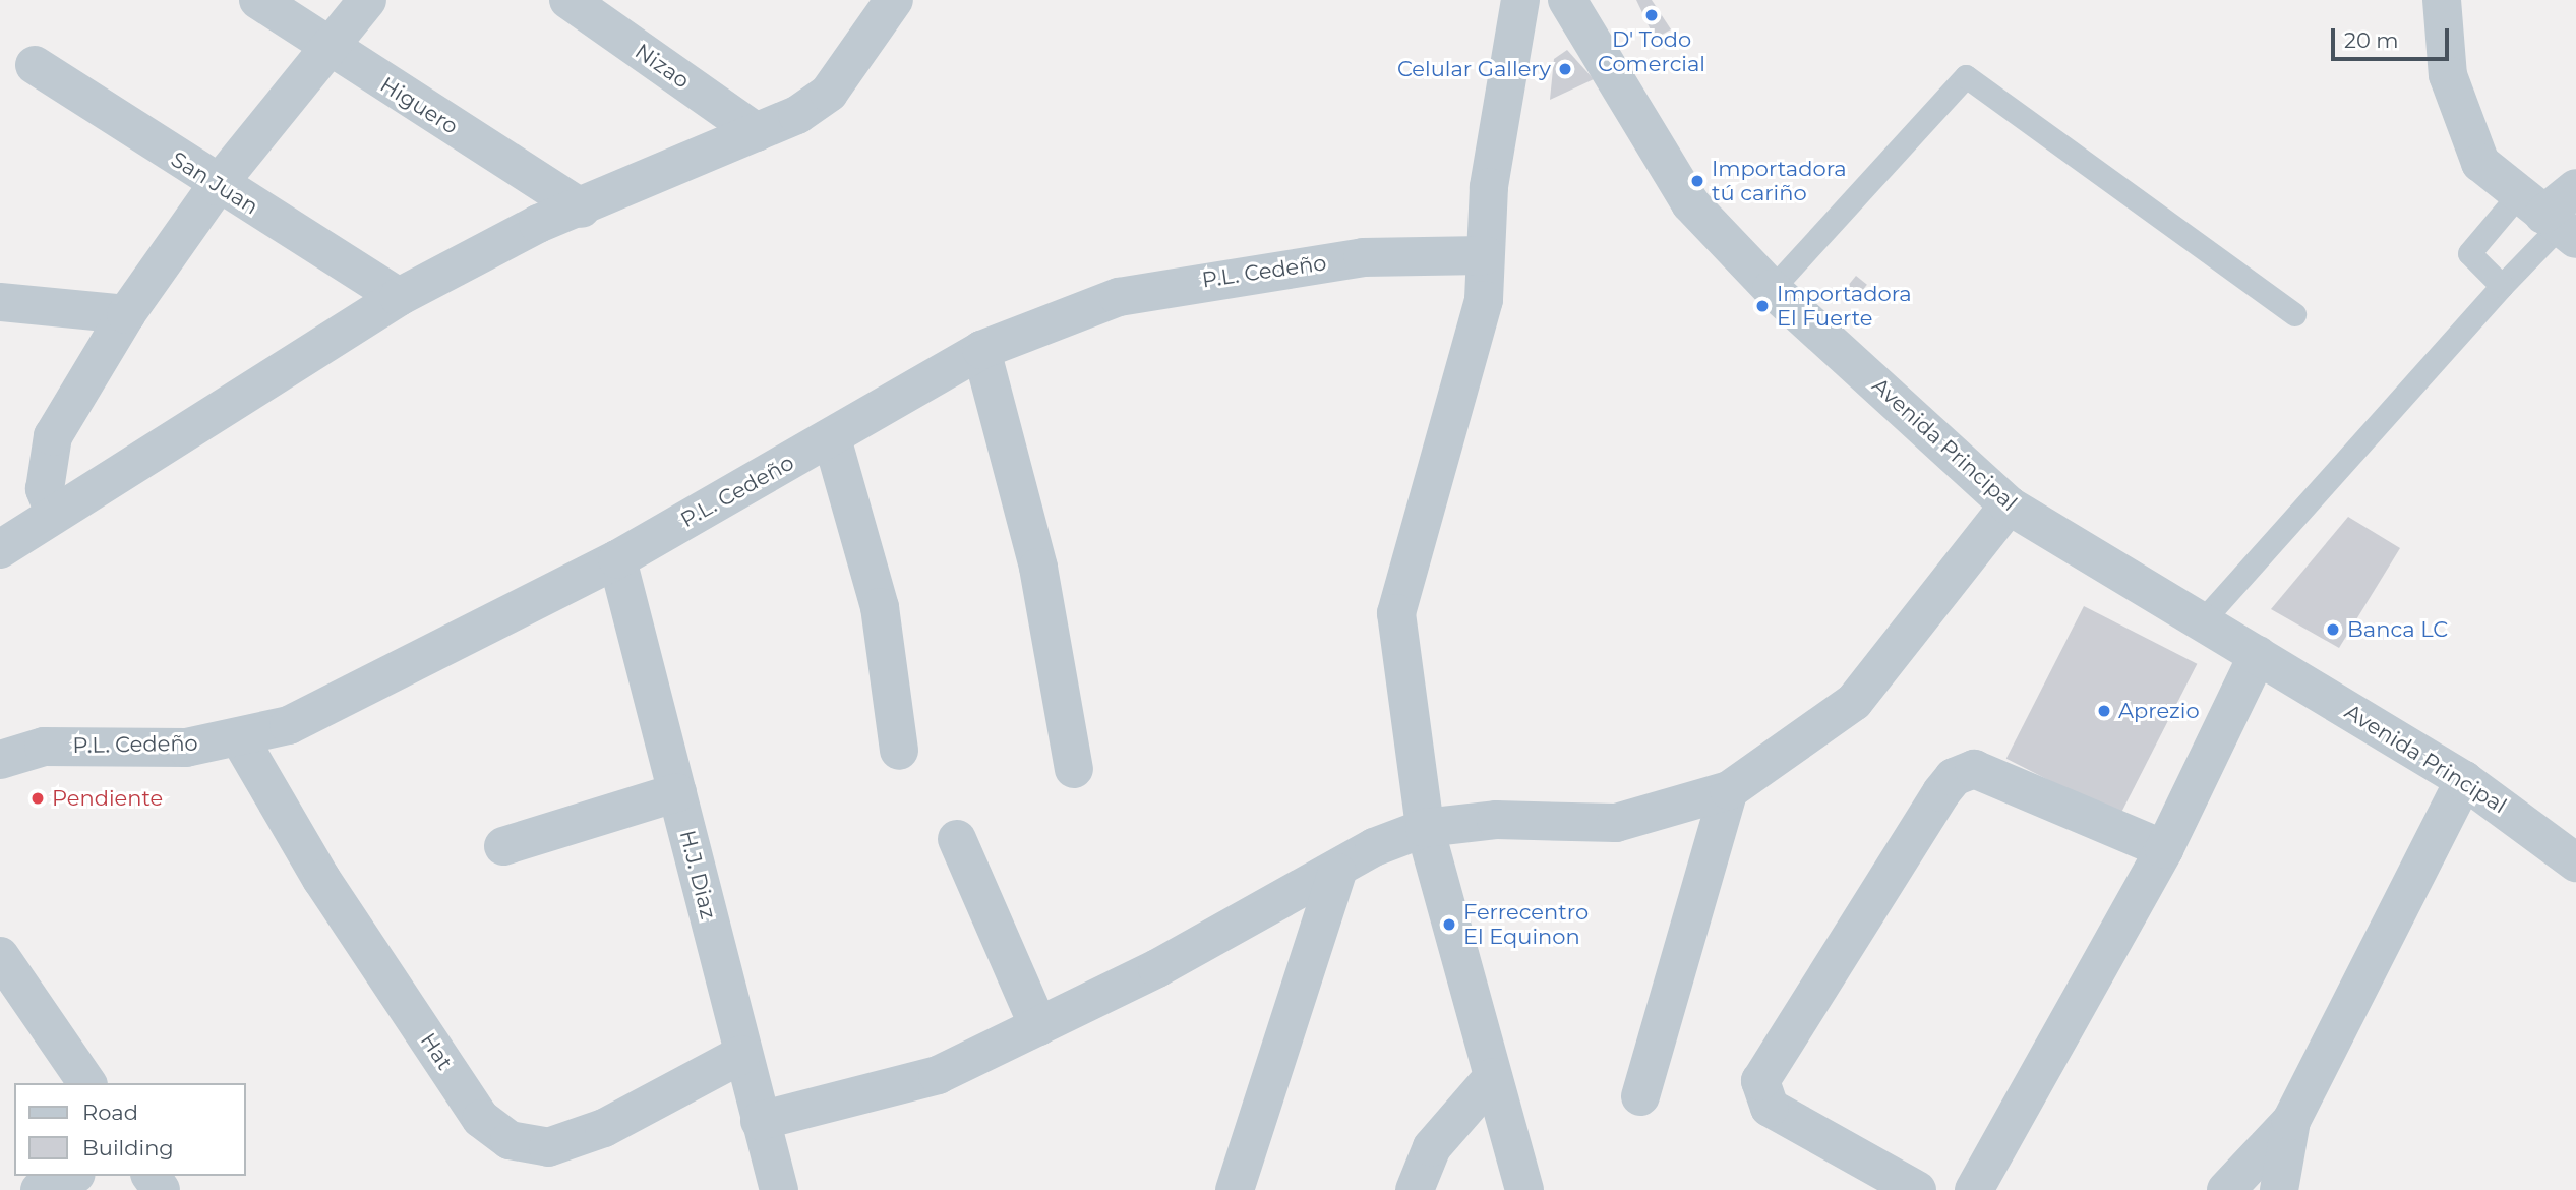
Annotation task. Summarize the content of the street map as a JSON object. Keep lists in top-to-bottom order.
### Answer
{
  "streets": {
    "street": [
      "Nizao",
      "Higuero",
      "San Juan",
      "P.L. Cedeño",
      "Avenida Principal",
      "H.J. Diaz",
      "Hat"
    ]
  },
  "crossings": [
    ["P.L. Cedeño", "H.J. Diaz"],
    ["P.L. Cedeño", "Hat"],
    ["H.J. Diaz", "Hat"]
  ],
  "places": [
    "D' Todo Comercial",
    "Celular Gallery",
    "Importadora tú cariño",
    "Importadora El Fuerte",
    "Banca LC",
    "Aprezio",
    "Pendiente",
    "Ferrecentro El Equinon"
  ],
  "legend": ["Road", "Building"],
  "scale_bar": "20 m"
}
